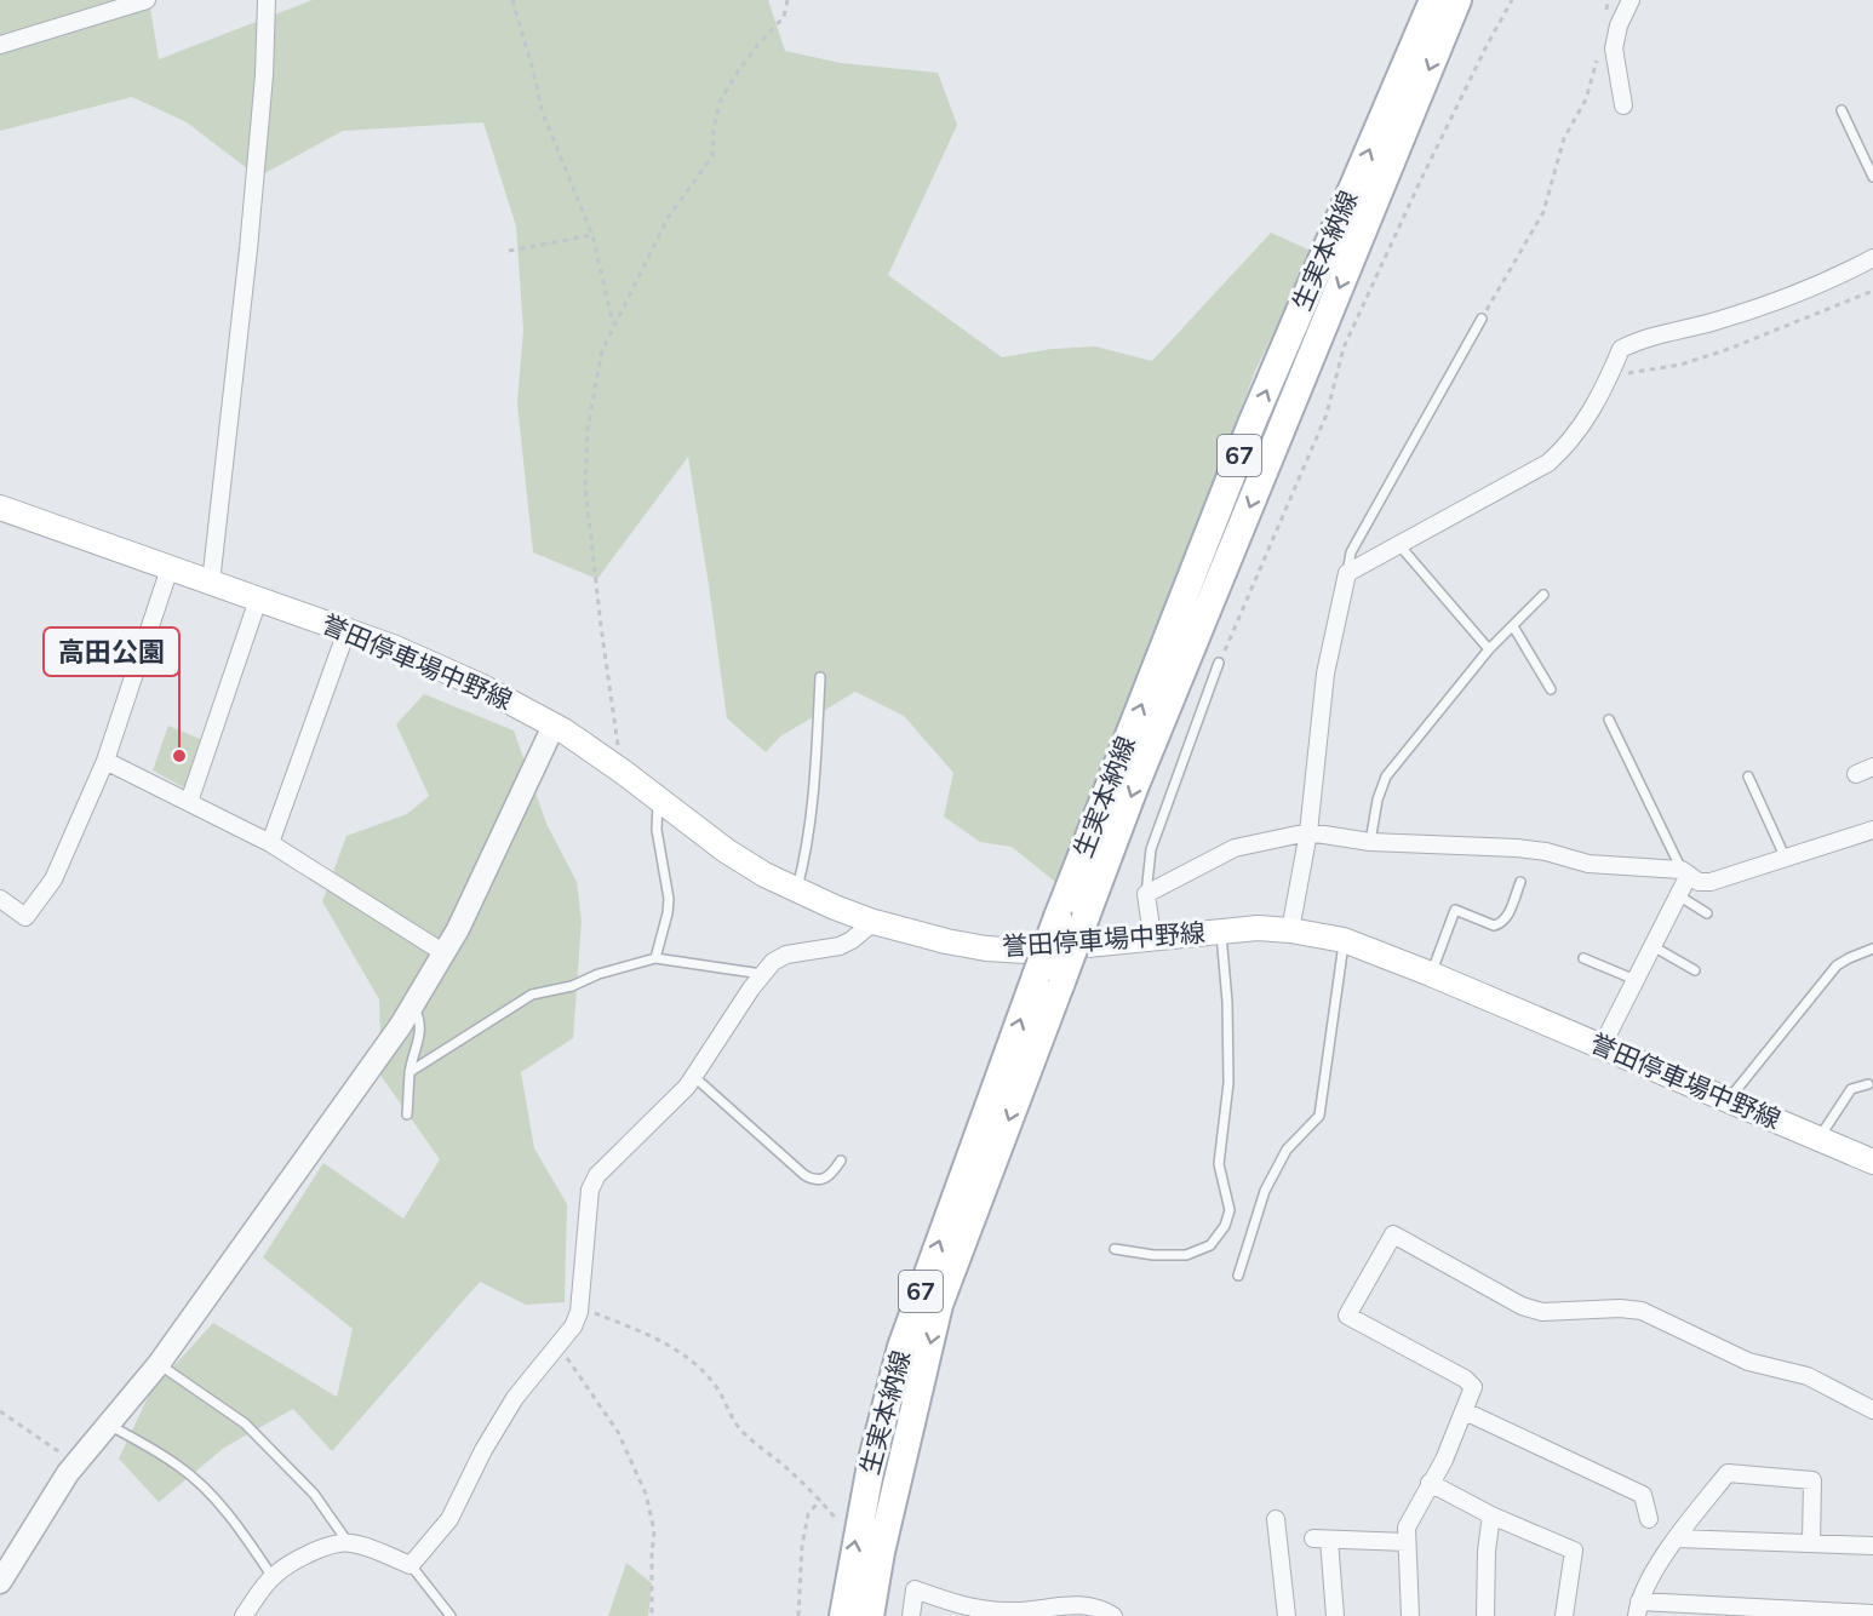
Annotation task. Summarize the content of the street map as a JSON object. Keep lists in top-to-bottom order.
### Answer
{
  "streets": {
    "main road": ["生実本納線", "67", "誉田停車場中野線"]
  },
  "places": ["高田公園"]
}
